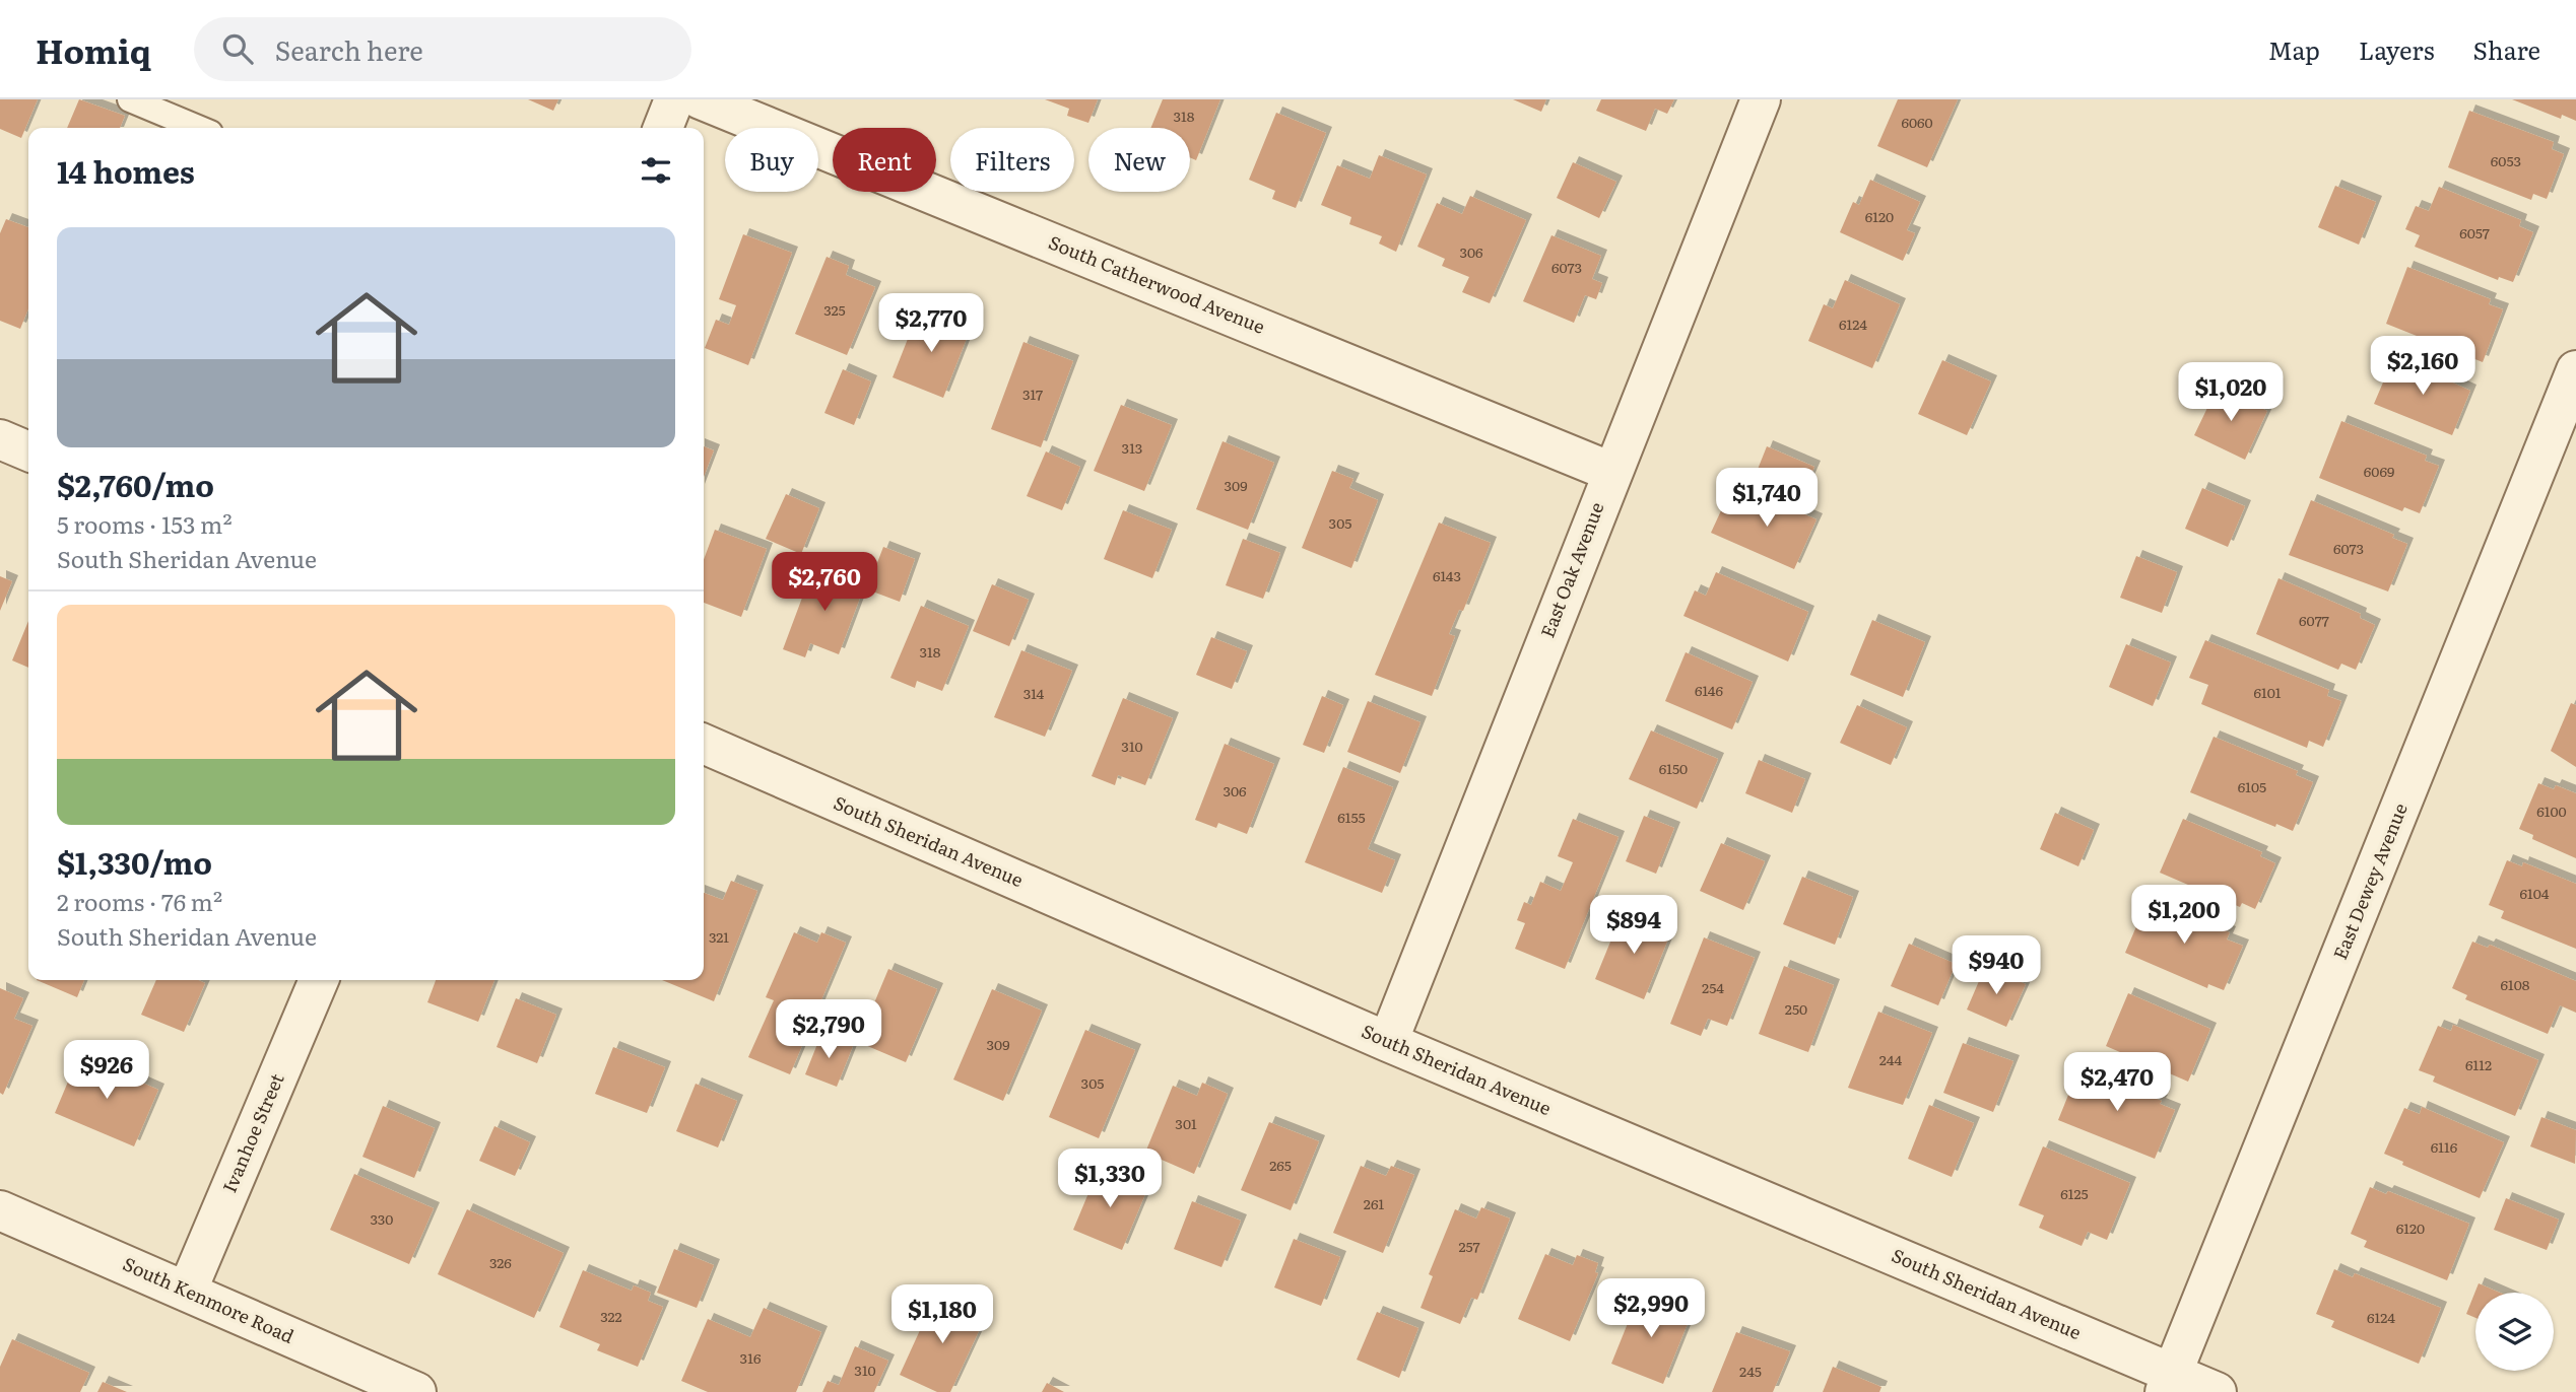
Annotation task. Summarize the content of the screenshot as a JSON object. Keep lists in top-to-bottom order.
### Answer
{
  "streets": {
    "street": [
      "South Catherwood Avenue",
      "East Oak Avenue",
      "South Sheridan Avenue",
      "East Dewey Avenue",
      "Ivanhoe Street",
      "South Kenmore Road"
    ]
  },
  "crossings": [
    ["South Catherwood Avenue", "East Oak Avenue"],
    ["East Oak Avenue", "South Sheridan Avenue"],
    ["South Sheridan Avenue", "East Dewey Avenue"],
    ["Ivanhoe Street", "South Kenmore Road"]
  ],
  "house_numbers": [
    "318",
    "6060",
    "6053",
    "6120",
    "6057",
    "306",
    "6073",
    "325",
    "6124",
    "317",
    "313",
    "6069",
    "309",
    "305",
    "6073",
    "6143",
    "6077",
    "318",
    "6146",
    "6101",
    "314",
    "310",
    "6150",
    "6105",
    "306",
    "6100",
    "6155",
    "6104",
    "321",
    "6108",
    "254",
    "250",
    "309",
    "244",
    "6112",
    "305",
    "301",
    "6116",
    "265",
    "6125",
    "261",
    "330",
    "6120",
    "257",
    "326",
    "322",
    "6124",
    "316",
    "310",
    "245"
  ],
  "page": {
    "header": "Homiq",
    "search": "Search here",
    "nav": ["Map", "Layers", "Share"],
    "chip": [
      "Buy",
      "Rent",
      "Filters",
      "New"
    ],
    "heading": "14 homes",
    "list": [
      {
        "name": "$2,760/mo",
        "note": "5 rooms · 153 m² · South Sheridan Avenue"
      },
      {
        "name": "$1,330/mo",
        "note": "2 rooms · 76 m² · South Sheridan Avenue"
      }
    ],
    "price": [
      "$2,770",
      "$2,160",
      "$1,020",
      "$1,740",
      "$2,760",
      "$1,200",
      "$894",
      "$940",
      "$2,790",
      "$926",
      "$2,470",
      "$1,330",
      "$2,990",
      "$1,180"
    ]
  }
}
